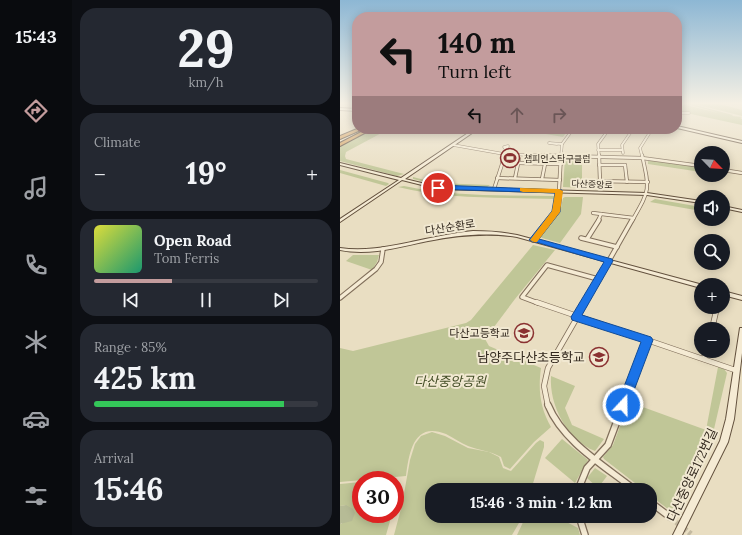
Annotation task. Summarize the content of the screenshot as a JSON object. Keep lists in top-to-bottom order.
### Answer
{
  "streets": {
    "street": ["다산중앙로", "다산순환로", "다산중앙로172번길"]
  },
  "parks": ["다산중앙공원"],
  "places": {
    "sports": ["챔피언스탁구클럽"],
    "school or university": ["다산고등학교", "남양주다산초등학교"]
  },
  "north": "bottom right",
  "page": {
    "tabs": "15:43",
    "tile": [
      ["29", "km/h"],
      "Climate",
      ["Range · 85%", "425 km"],
      ["Arrival", "15:46"]
    ],
    "turn": ["140 m", "Turn left"],
    "map_buttons": ["+", "−"],
    "heat": ["−", "19°", "+"],
    "song": ["Open Road", "Tom Ferris"],
    "limit": "30",
    "trip": "15:46 · 3 min · 1.2 km"
  }
}
